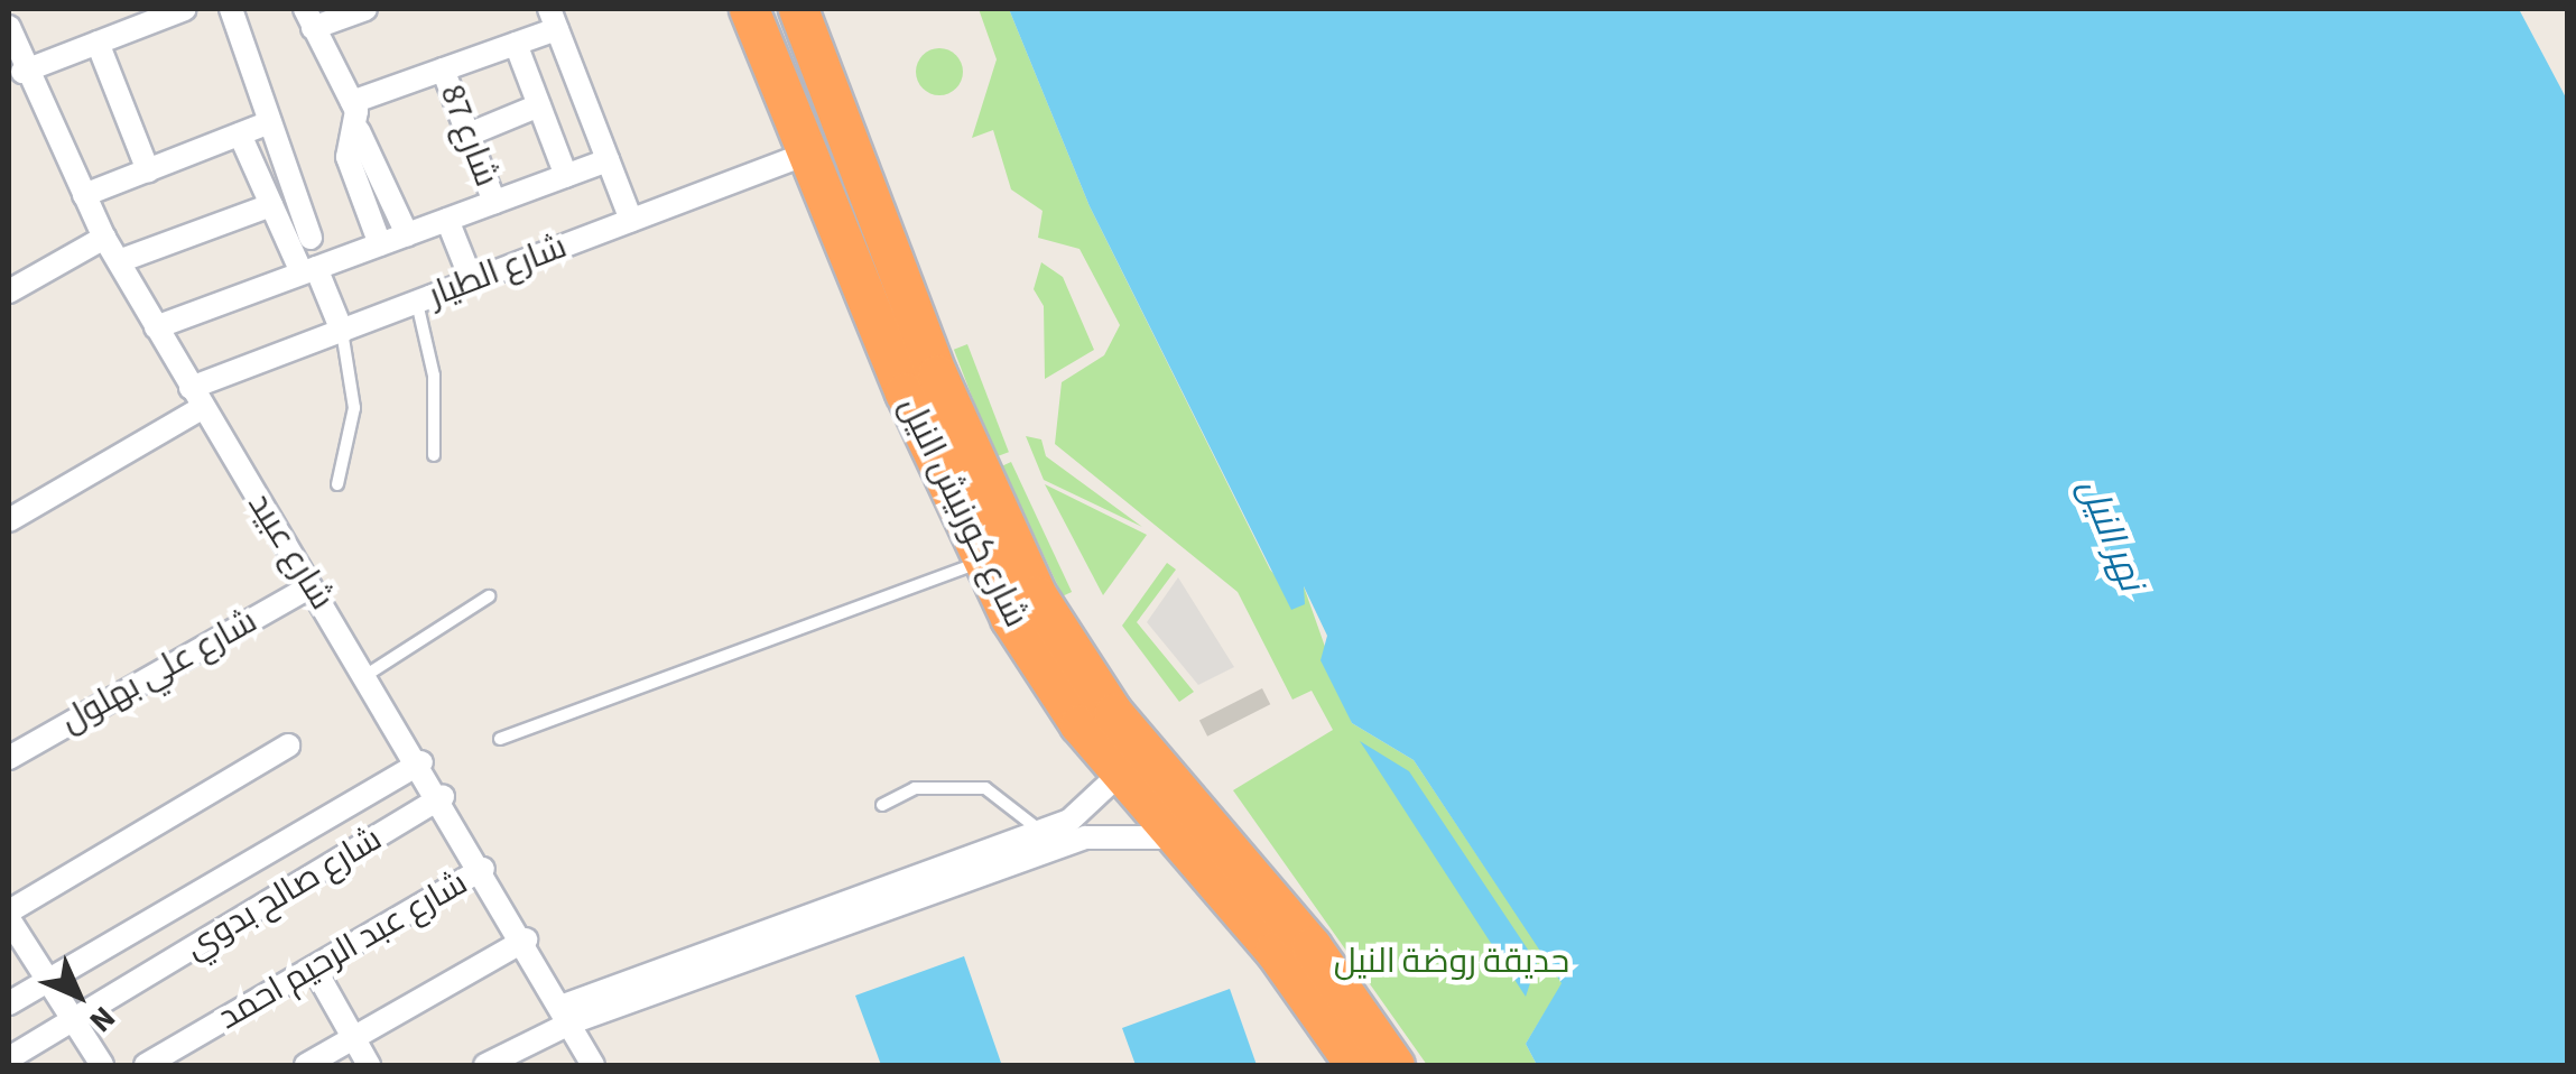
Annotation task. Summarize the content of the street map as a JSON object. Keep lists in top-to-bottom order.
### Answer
{
  "streets": {
    "highway": ["شارع كورنيش النيل"],
    "street": [
      "شارع 87",
      "شارع الطيار",
      "شارع عبيد",
      "شارع علي بهلول",
      "شارع صالح بدوي",
      "شارع عبد الرحيم احمد"
    ]
  },
  "crossings": [
    ["شارع الطيار", "شارع كورنيش النيل"],
    ["شارع الطيار", "شارع عبيد"],
    ["شارع عبيد", "شارع علي بهلول"],
    ["شارع عبيد", "شارع صالح بدوي"],
    ["شارع عبيد", "شارع عبد الرحيم احمد"]
  ],
  "water": ["نهر النيل"],
  "parks": ["حديقة روضة النيل"],
  "north": "bottom right"
}
